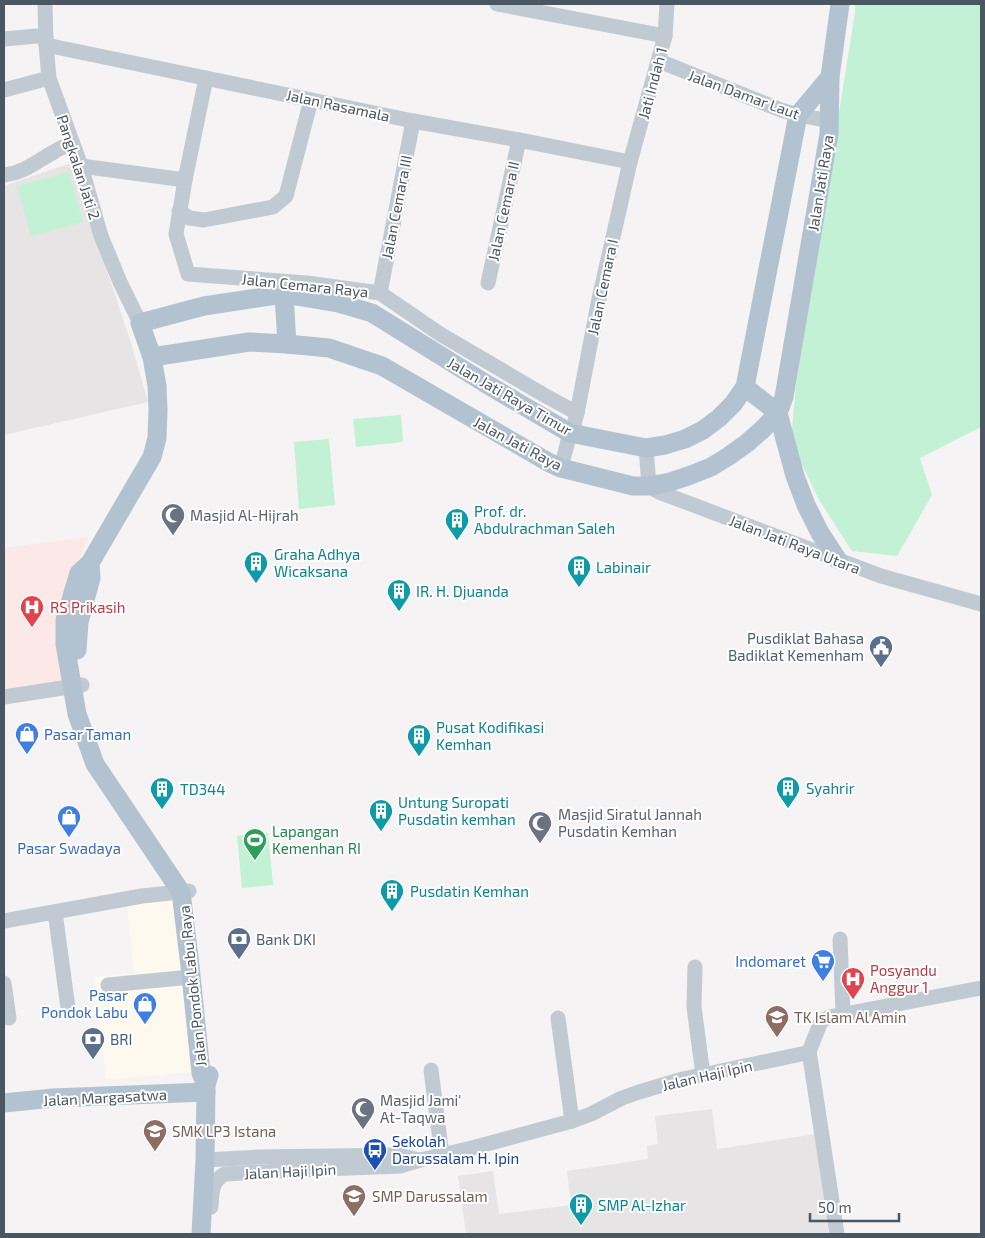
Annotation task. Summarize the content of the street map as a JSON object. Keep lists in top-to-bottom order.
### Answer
{
  "streets": {
    "main road": [
      "Jalan Jati Raya",
      "Jalan Jati Raya Timur",
      "Jalan Pondok Labu Raya",
      "Jalan Margasatwa"
    ],
    "street": [
      "Jati Indah 1",
      "Jalan Damar Laut",
      "Jalan Rasamala",
      "Pangkalan Jati 2",
      "Jalan Cemara III",
      "Jalan Cemara II",
      "Jalan Cemara Raya",
      "Jalan Cemara I",
      "Jalan Jati Raya Utara",
      "Jalan Haji Ipin"
    ]
  },
  "crossings": [
    ["Jati Indah 1", "Jalan Damar Laut"],
    ["Jati Indah 1", "Jalan Rasamala"],
    ["Jati Indah 1", "Jalan Cemara I"],
    ["Jalan Damar Laut", "Jalan Jati Raya"],
    ["Jalan Damar Laut", "Jalan Jati Raya Timur"],
    ["Jalan Rasamala", "Pangkalan Jati 2"],
    ["Jalan Rasamala", "Jalan Cemara III"],
    ["Jalan Rasamala", "Jalan Cemara II"],
    ["Jalan Rasamala", "Jalan Cemara Raya"],
    ["Jalan Rasamala", "Jalan Cemara I"],
    ["Pangkalan Jati 2", "Jalan Jati Raya Timur"],
    ["Pangkalan Jati 2", "Jalan Pondok Labu Raya"],
    ["Jalan Jati Raya", "Jalan Jati Raya Timur"],
    ["Jalan Jati Raya", "Jalan Jati Raya Utara"],
    ["Jalan Jati Raya", "Jalan Pondok Labu Raya"],
    ["Jalan Cemara III", "Jalan Cemara Raya"],
    ["Jalan Cemara Raya", "Jalan Cemara I"],
    ["Jalan Jati Raya Timur", "Jalan Pondok Labu Raya"],
    ["Jalan Pondok Labu Raya", "Jalan Haji Ipin"],
    ["Jalan Pondok Labu Raya", "Jalan Margasatwa"]
  ],
  "places": {
    "mosque": ["Masjid Al-Hijrah", "Masjid Siratul Jannah Pusdatin Kemhan", "Masjid Jami' At-Taqwa"],
    "building": [
      "Prof. dr. Abdulrachman Saleh",
      "Graha Adhya Wicaksana",
      "Labinair",
      "IR. H. Djuanda",
      "Pusat Kodifikasi Kemhan",
      "Syahrir",
      "TD344",
      "Untung Suropati Pusdatin kemhan",
      "Pusdatin Kemhan",
      "SMP Al-Izhar"
    ],
    "hospital": ["RS Prikasih", "Posyandu Anggur 1"],
    "public building": ["Pusdiklat Bahasa Badiklat Kemenham"],
    "shop": ["Pasar Taman", "Pasar Swadaya", "Pasar Pondok Labu"],
    "sports": ["Lapangan Kemenhan RI"],
    "bank": ["Bank DKI", "BRI"],
    "supermarket": ["Indomaret"],
    "school or university": ["TK Islam Al Amin", "SMK LP3 Istana", "SMP Darussalam"],
    "bus stop": ["Sekolah Darussalam H. Ipin"]
  },
  "scale_bar": "50 m"
}
